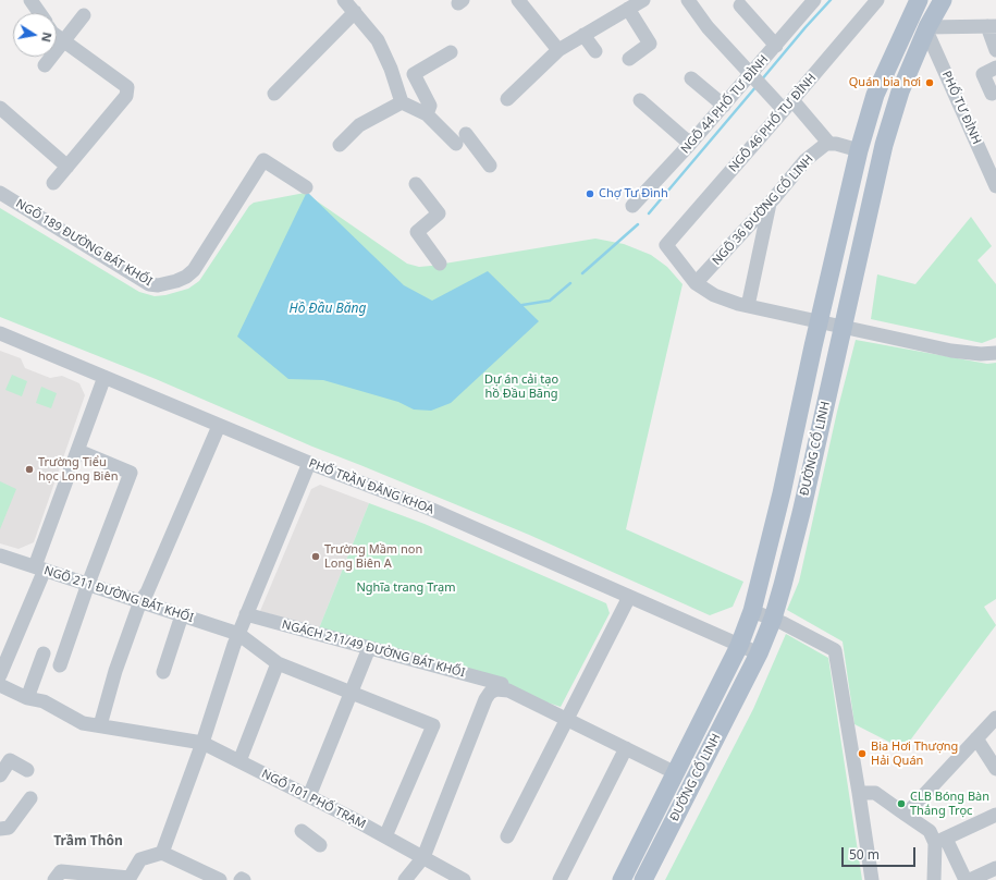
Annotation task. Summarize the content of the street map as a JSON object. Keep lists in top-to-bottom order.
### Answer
{
  "streets": {
    "main road": ["ĐƯỜNG CỔ LINH"],
    "street": [
      "NGÕ 44 PHỐ TƯ ĐÌNH",
      "PHỐ TƯ ĐÌNH",
      "NGÕ 46 PHỐ TƯ ĐÌNH",
      "NGÕ 36 ĐƯỜNG CỔ LINH",
      "NGÕ 189 ĐƯỜNG BÁT KHỐI",
      "PHỐ TRẦN ĐĂNG KHOA",
      "NGÕ 211 ĐƯỜNG BÁT KHỐI",
      "NGÁCH 211/49 ĐƯỜNG BÁT KHỐI",
      "NGÕ 101 PHỐ TRẠM"
    ]
  },
  "crossings": [
    ["PHỐ TƯ ĐÌNH", "ĐƯỜNG CỔ LINH"],
    ["NGÕ 46 PHỐ TƯ ĐÌNH", "NGÕ 36 ĐƯỜNG CỔ LINH"],
    ["ĐƯỜNG CỔ LINH", "PHỐ TRẦN ĐĂNG KHOA"],
    ["NGÕ 211 ĐƯỜNG BÁT KHỐI", "NGÕ 101 PHỐ TRẠM"]
  ],
  "districts": ["Trầm Thôn"],
  "water": ["Hồ Đầu Băng"],
  "parks": ["Dự án cải tạo hồ Đầu Băng", "Nghĩa trang Trạm"],
  "places": [
    "Quán bia hơi",
    "Chợ Tư Đình",
    "Trường Tiểu học Long Biên",
    "Trường Mầm non Long Biên A",
    "Bia Hơi Thượng Hải Quán",
    "CLB Bóng Bàn Thắng Trọc"
  ],
  "scale_bar": "50 m",
  "north": "right"
}
